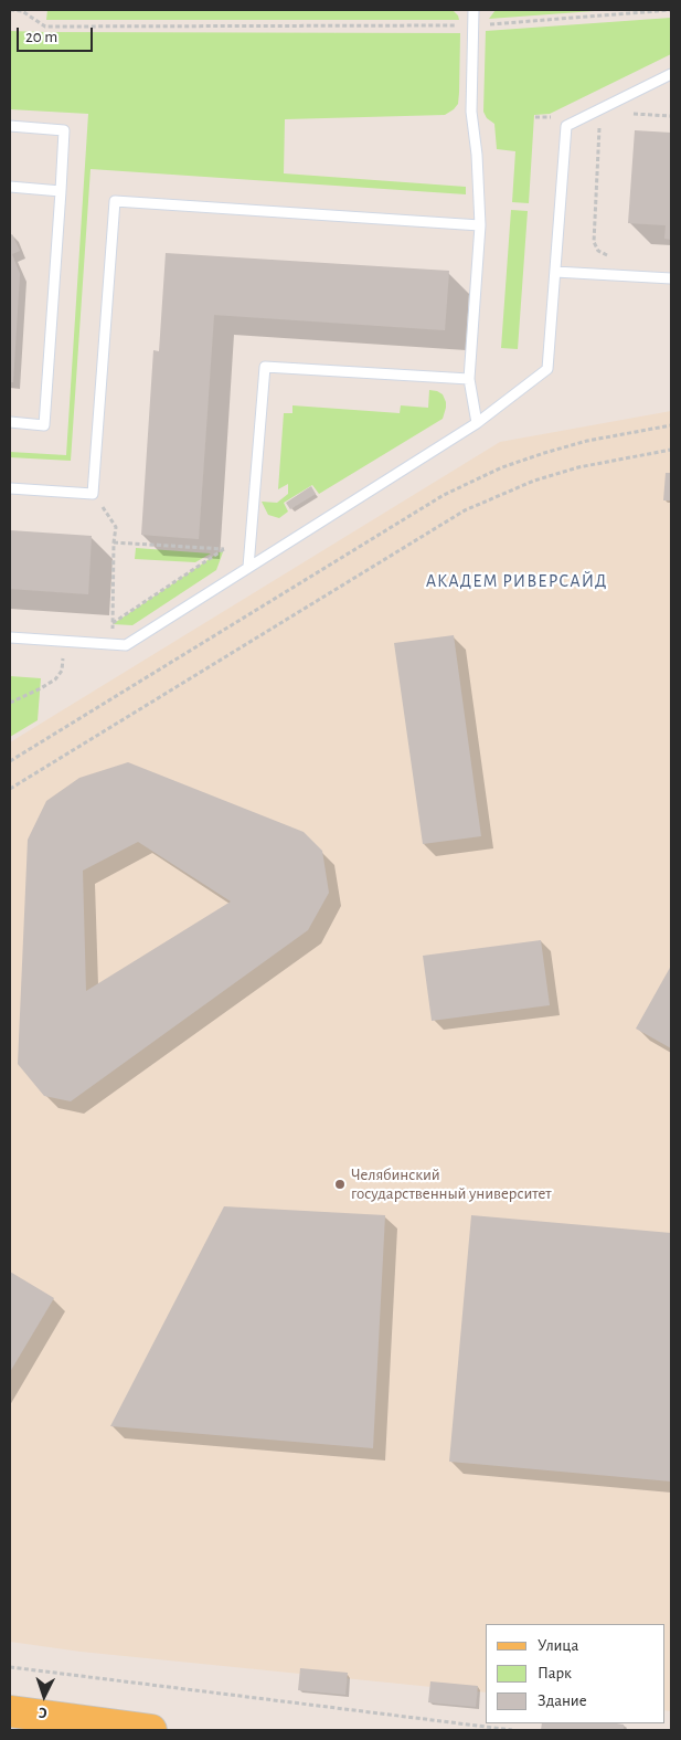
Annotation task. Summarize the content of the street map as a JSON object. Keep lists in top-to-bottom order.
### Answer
{
  "districts": ["АКАДЕМ РИВЕРСАЙД"],
  "places": ["Челябинский государственный университет"],
  "legend": ["Улица", "Парк", "Здание"],
  "scale_bar": "20 m",
  "north": "bottom"
}
